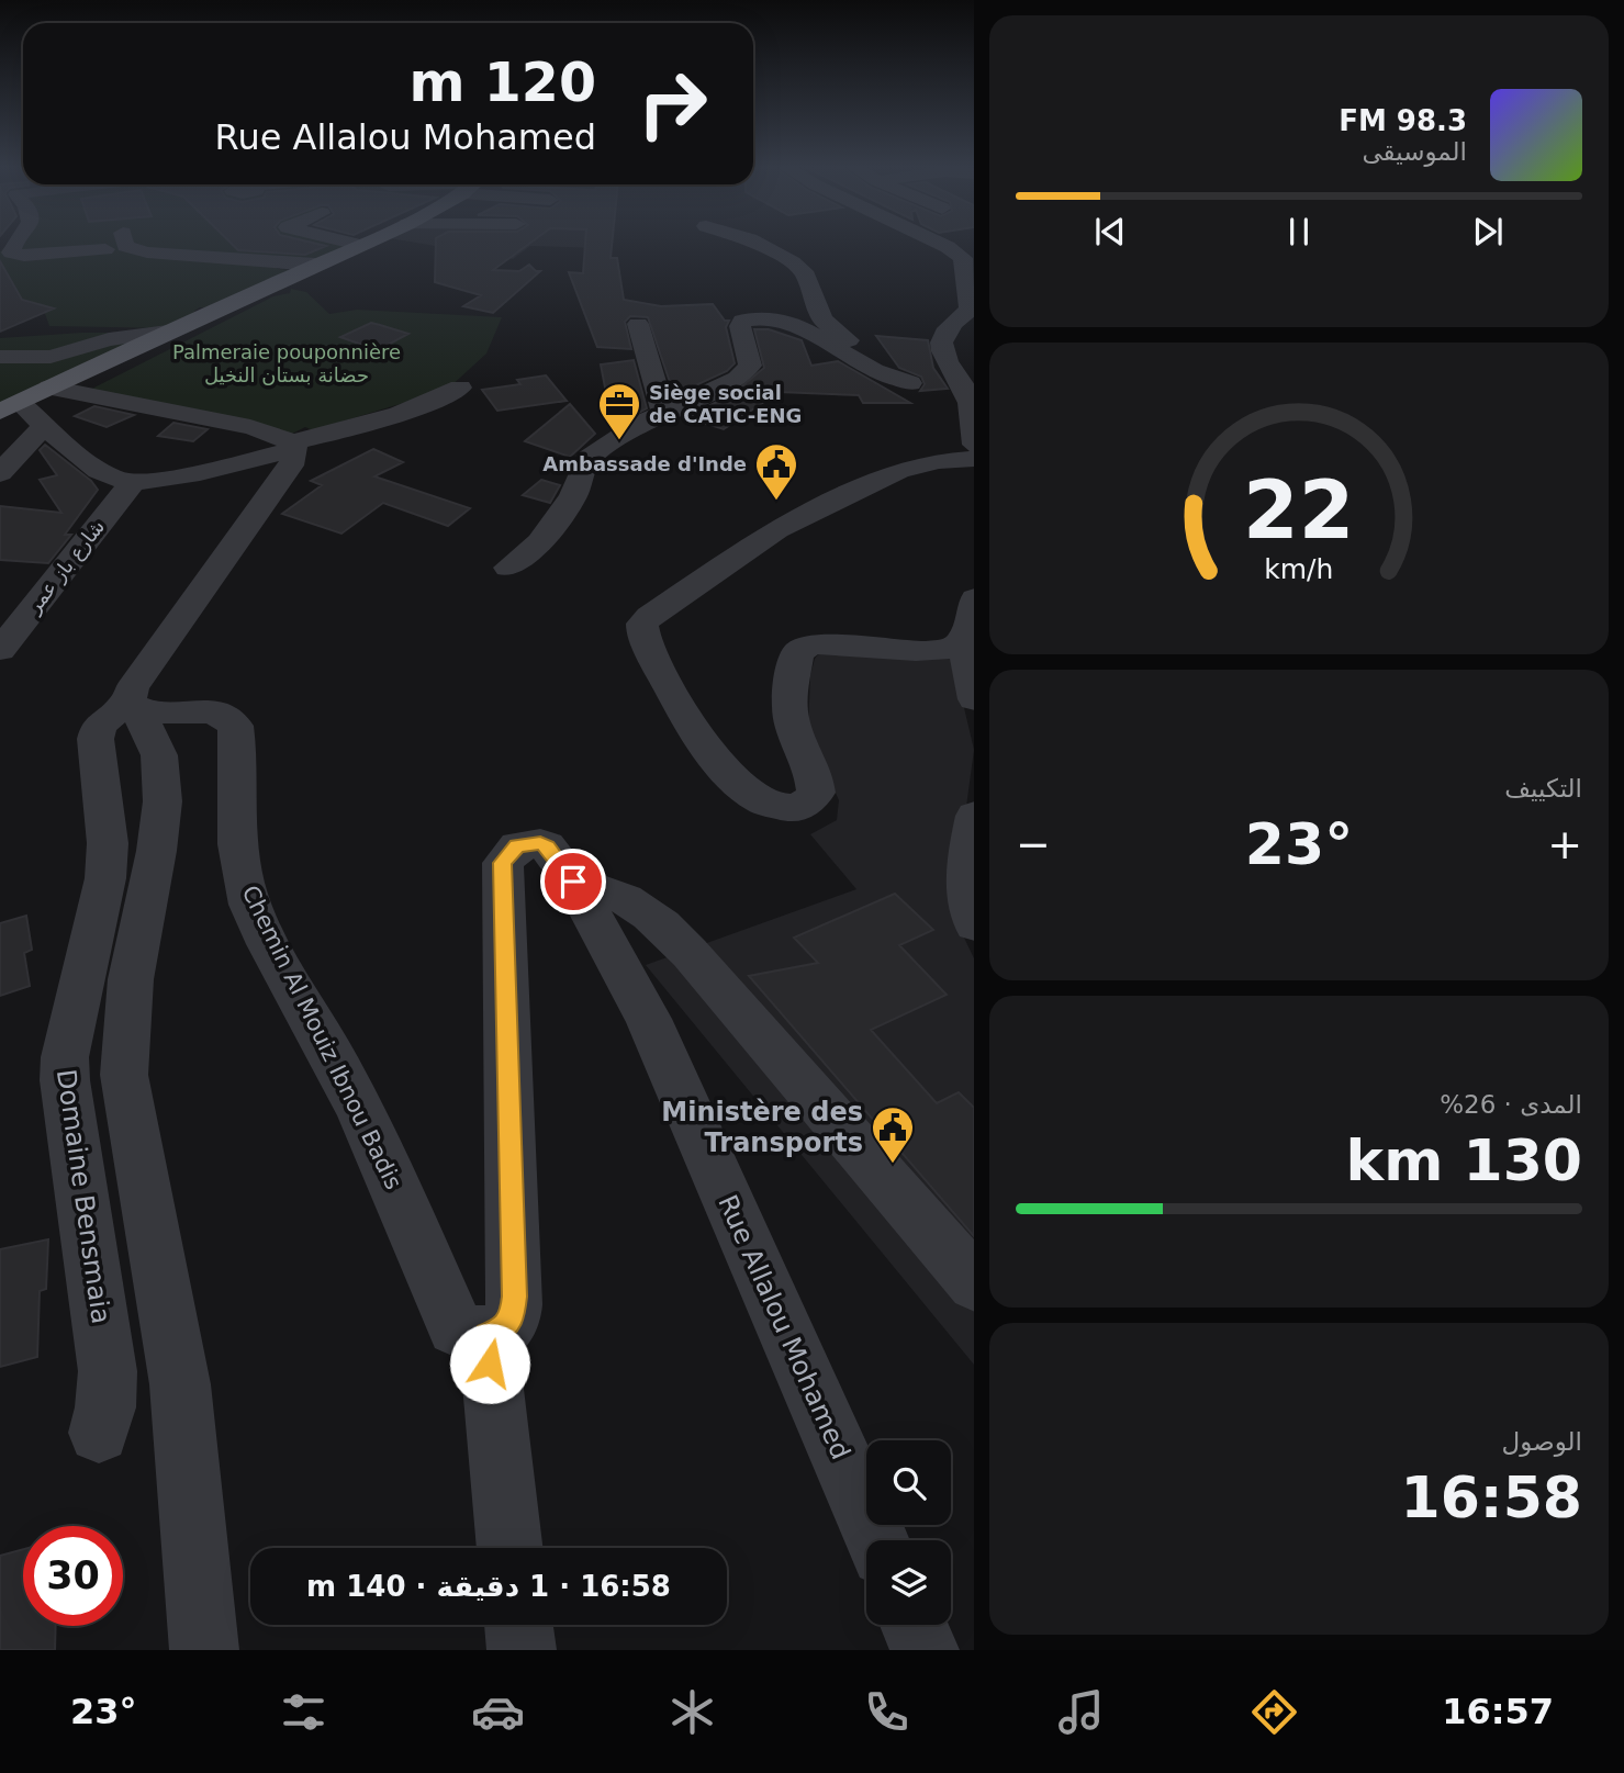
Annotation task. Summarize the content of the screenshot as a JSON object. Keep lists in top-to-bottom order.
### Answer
{
  "streets": {
    "street": [
      "شارع باز عمر",
      "Chemin Al Mouiz Ibnou Badis",
      "Domaine Bensmaia",
      "Rue Allalou Mohamed"
    ]
  },
  "crossings": [
    ["Chemin Al Mouiz Ibnou Badis", "Domaine Bensmaia"],
    ["Chemin Al Mouiz Ibnou Badis", "Rue Allalou Mohamed"]
  ],
  "parks": ["Palmeraie pouponnière حضانة بستان النخيل"],
  "places": {
    "office": ["Siège social de CATIC-ENG"],
    "public building": ["Ambassade d'Inde", "Ministère des Transports"]
  },
  "page": {
    "turn": ["120 m", "Rue Allalou Mohamed"],
    "song": ["98.3 FM", "الموسيقى"],
    "tile": [
      "التكييف",
      ["المدى · 26%", "130 km"],
      ["الوصول", "16:58"]
    ],
    "heat": ["−", "23°", "+"],
    "limit": "30",
    "trip": "16:58 · 1 دقيقة · 140 m",
    "tabs": ["16:57", "23°"],
    "gauge": ["22", "km/h"]
  }
}
